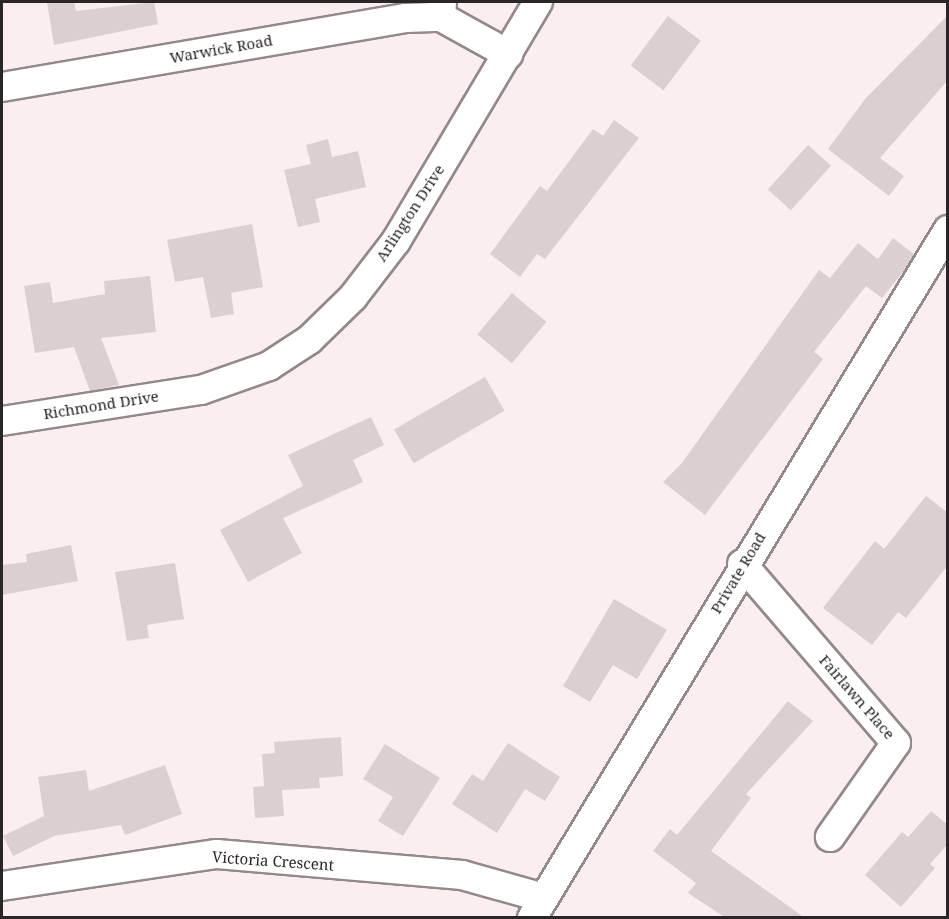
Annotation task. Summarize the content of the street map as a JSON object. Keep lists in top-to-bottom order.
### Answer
{
  "streets": {
    "street": [
      "Warwick Road",
      "Arlington Drive",
      "Richmond Drive",
      "Private Road",
      "Fairlawn Place",
      "Victoria Crescent"
    ]
  },
  "crossings": [
    ["Arlington Drive", "Richmond Drive"],
    ["Private Road", "Fairlawn Place"],
    ["Private Road", "Victoria Crescent"]
  ]
}
